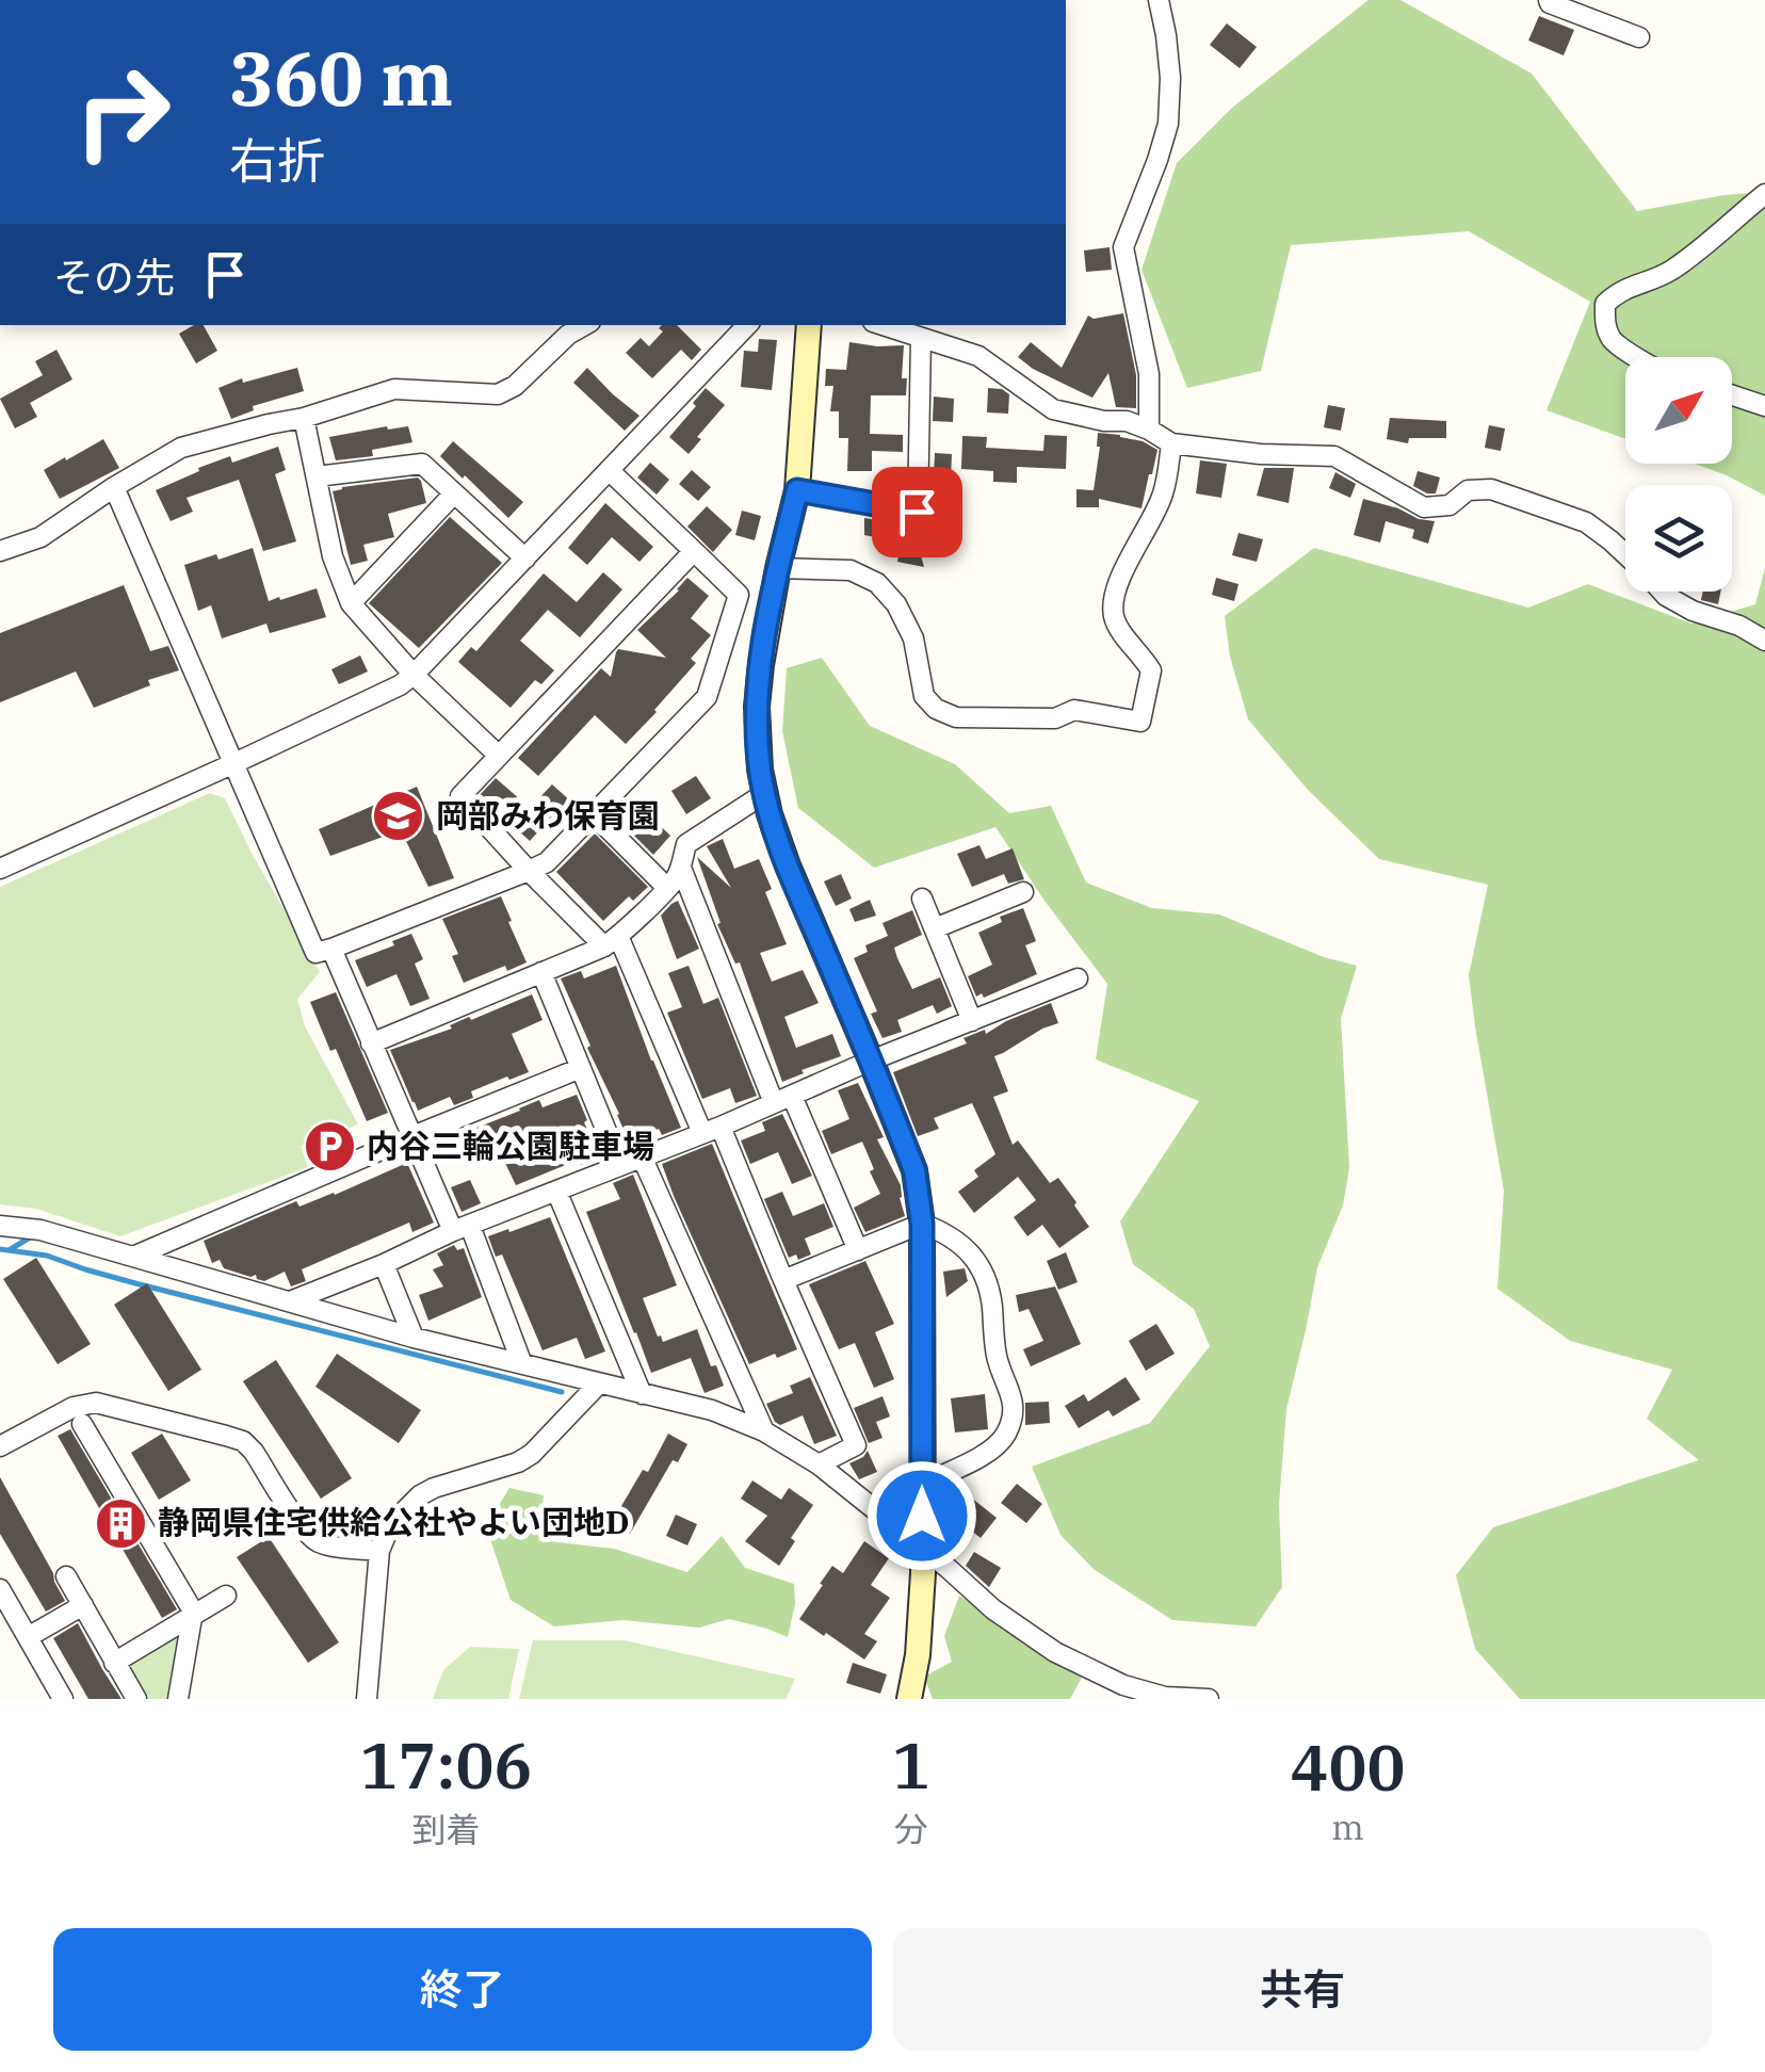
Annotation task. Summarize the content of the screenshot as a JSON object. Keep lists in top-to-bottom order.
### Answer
{
  "places": {
    "school or university": ["岡部みわ保育園"],
    "parking": ["内谷三輪公園駐車場"],
    "building": ["静岡県住宅供給公社やよい団地D"]
  },
  "north": "top right",
  "page": {
    "turn": ["360 m", "右折"],
    "then": "その先",
    "eta": [
      "17:06",
      "到着",
      "1",
      "分",
      "400",
      "m"
    ],
    "buttons": ["終了", "共有"]
  }
}
